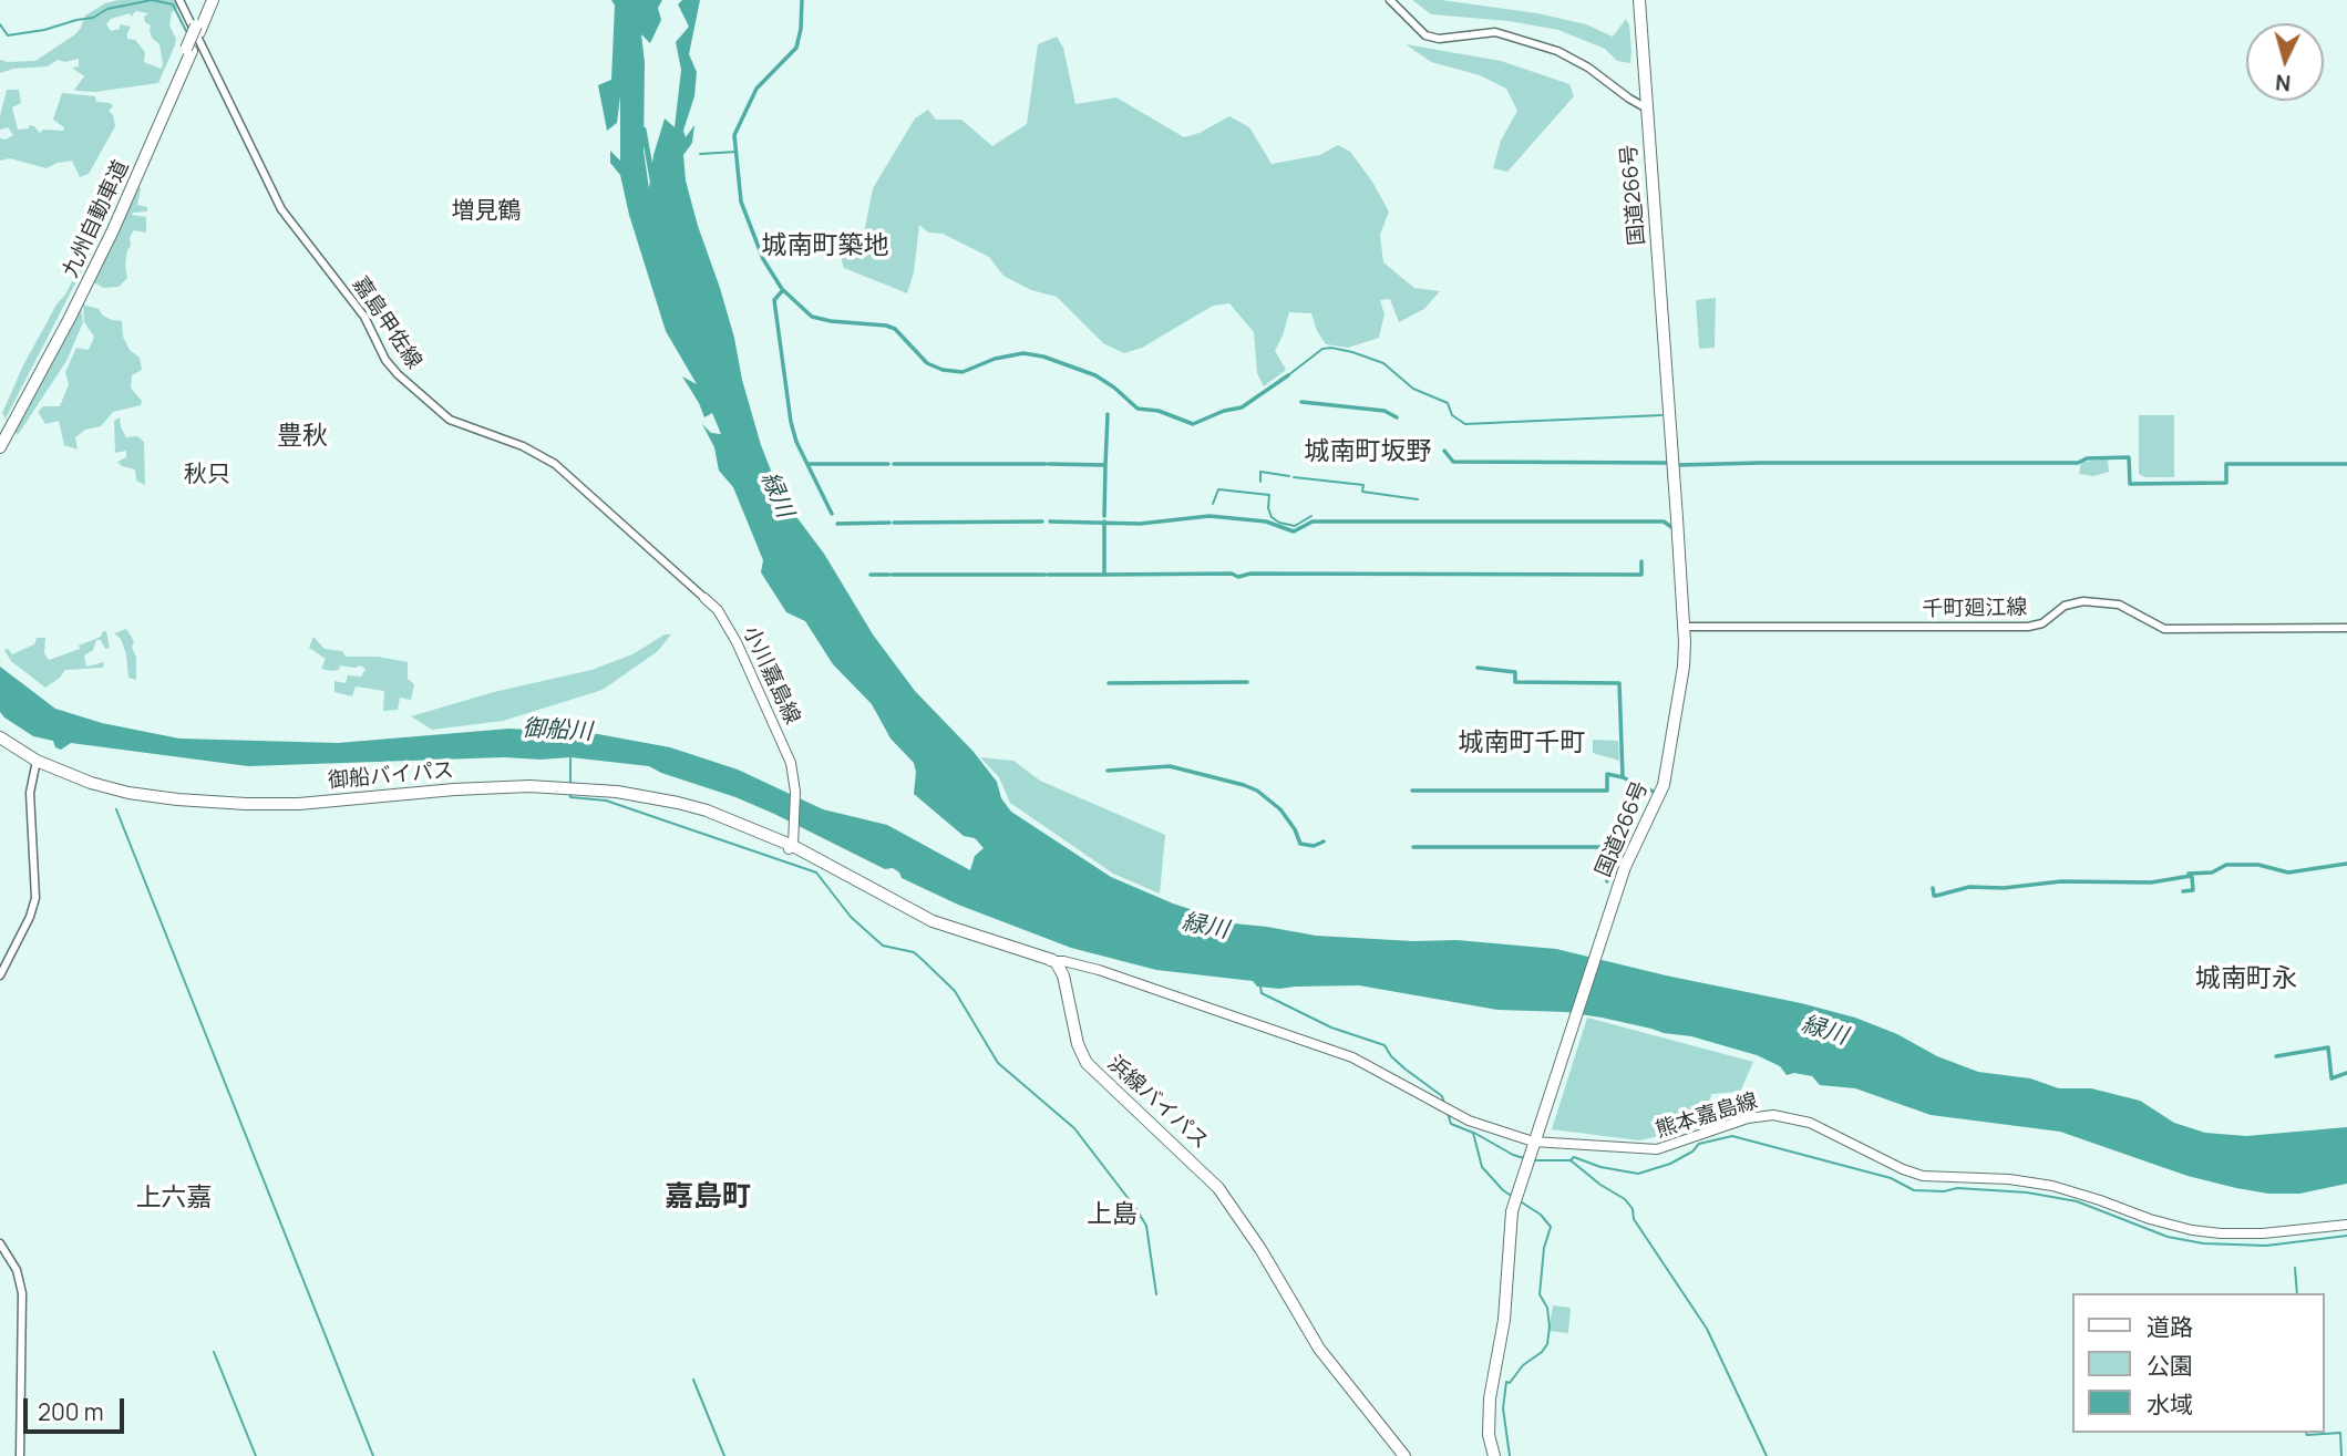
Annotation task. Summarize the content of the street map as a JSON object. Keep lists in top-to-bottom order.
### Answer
{
  "streets": {
    "highway": [
      "国道266号",
      "九州自動車道",
      "御船バイパス",
      "浜線バイパス"
    ],
    "main road": [
      "嘉島甲佐線",
      "千町廻江線",
      "小川嘉島線",
      "熊本嘉島線"
    ]
  },
  "crossings": [
    ["国道266号", "千町廻江線"],
    ["国道266号", "熊本嘉島線"],
    ["嘉島甲佐線", "小川嘉島線"],
    ["小川嘉島線", "御船バイパス"],
    ["浜線バイパス", "熊本嘉島線"]
  ],
  "districts": [
    "増見鶴",
    "城南町築地",
    "豊秋",
    "城南町坂野",
    "秋只",
    "城南町千町",
    "城南町永",
    "嘉島町",
    "上六嘉",
    "上島"
  ],
  "water": ["緑川", "御船川"],
  "legend": ["道路", "公園", "水域"],
  "scale_bar": "200 m",
  "north": "bottom"
}
